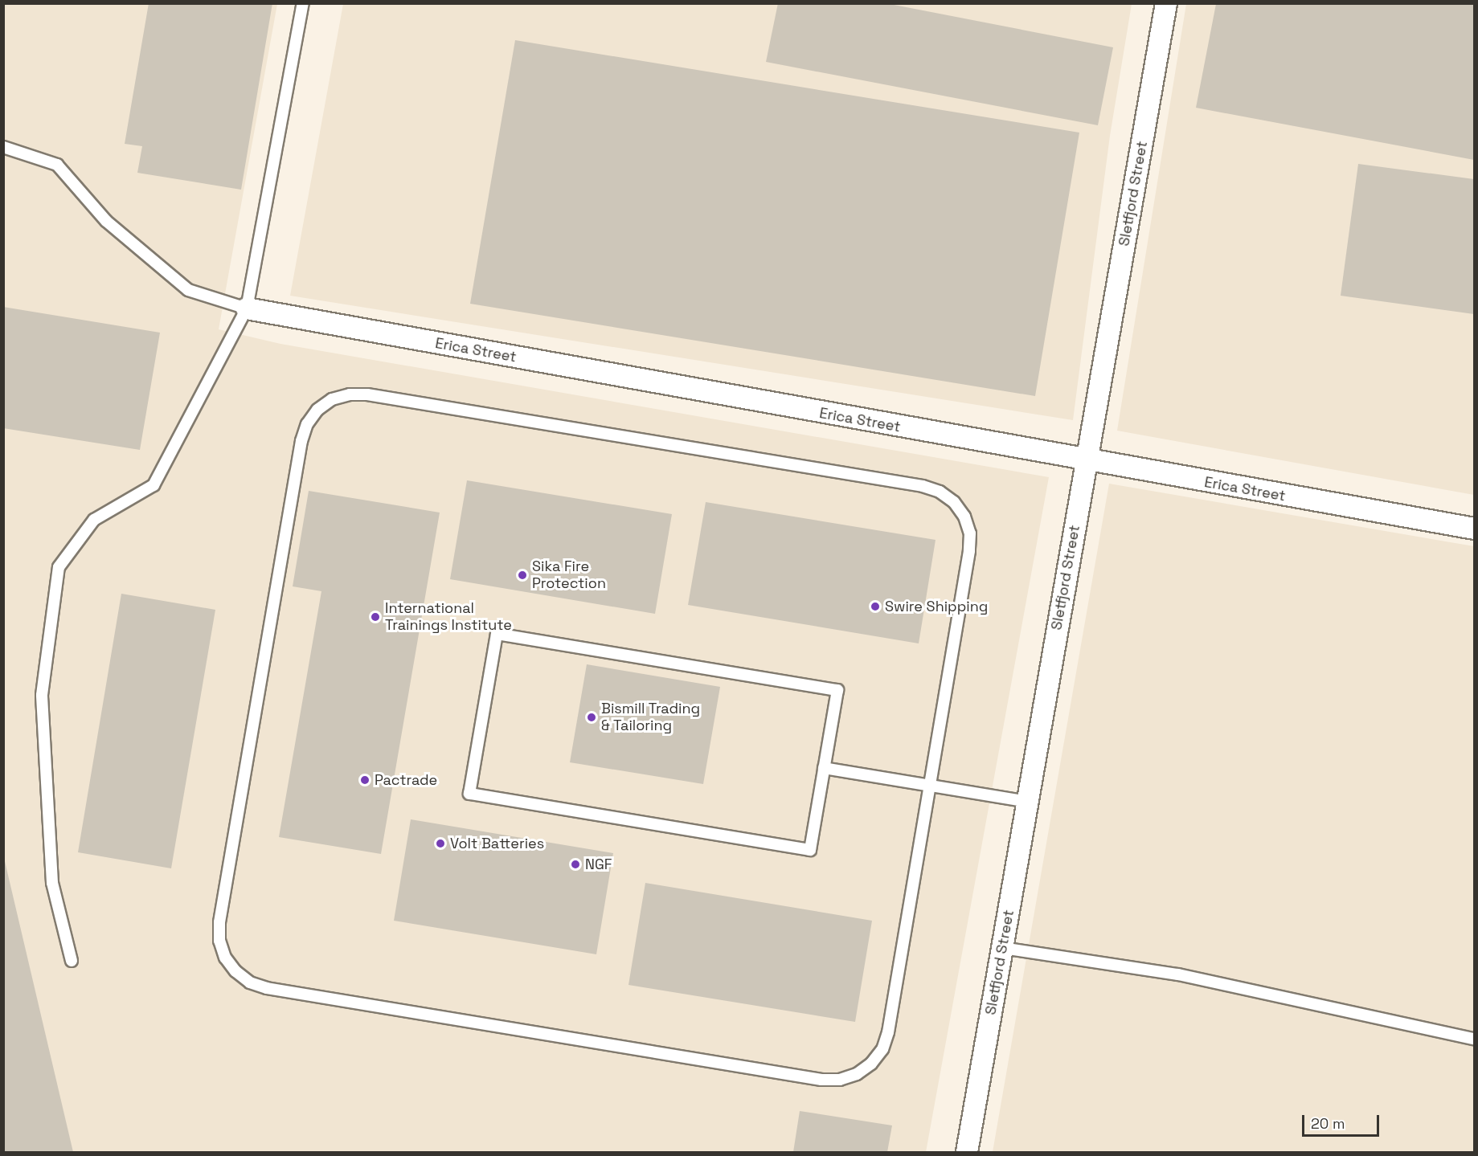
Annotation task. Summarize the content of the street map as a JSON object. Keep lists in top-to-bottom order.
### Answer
{
  "streets": {
    "street": ["Sletfjord Street", "Erica Street"]
  },
  "crossings": [
    ["Sletfjord Street", "Erica Street"]
  ],
  "places": [
    "Sika Fire Protection",
    "Swire Shipping",
    "International Trainings Institute",
    "Bismill Trading & Tailoring",
    "Pactrade",
    "Volt Batteries",
    "NGF"
  ],
  "scale_bar": "20 m"
}
